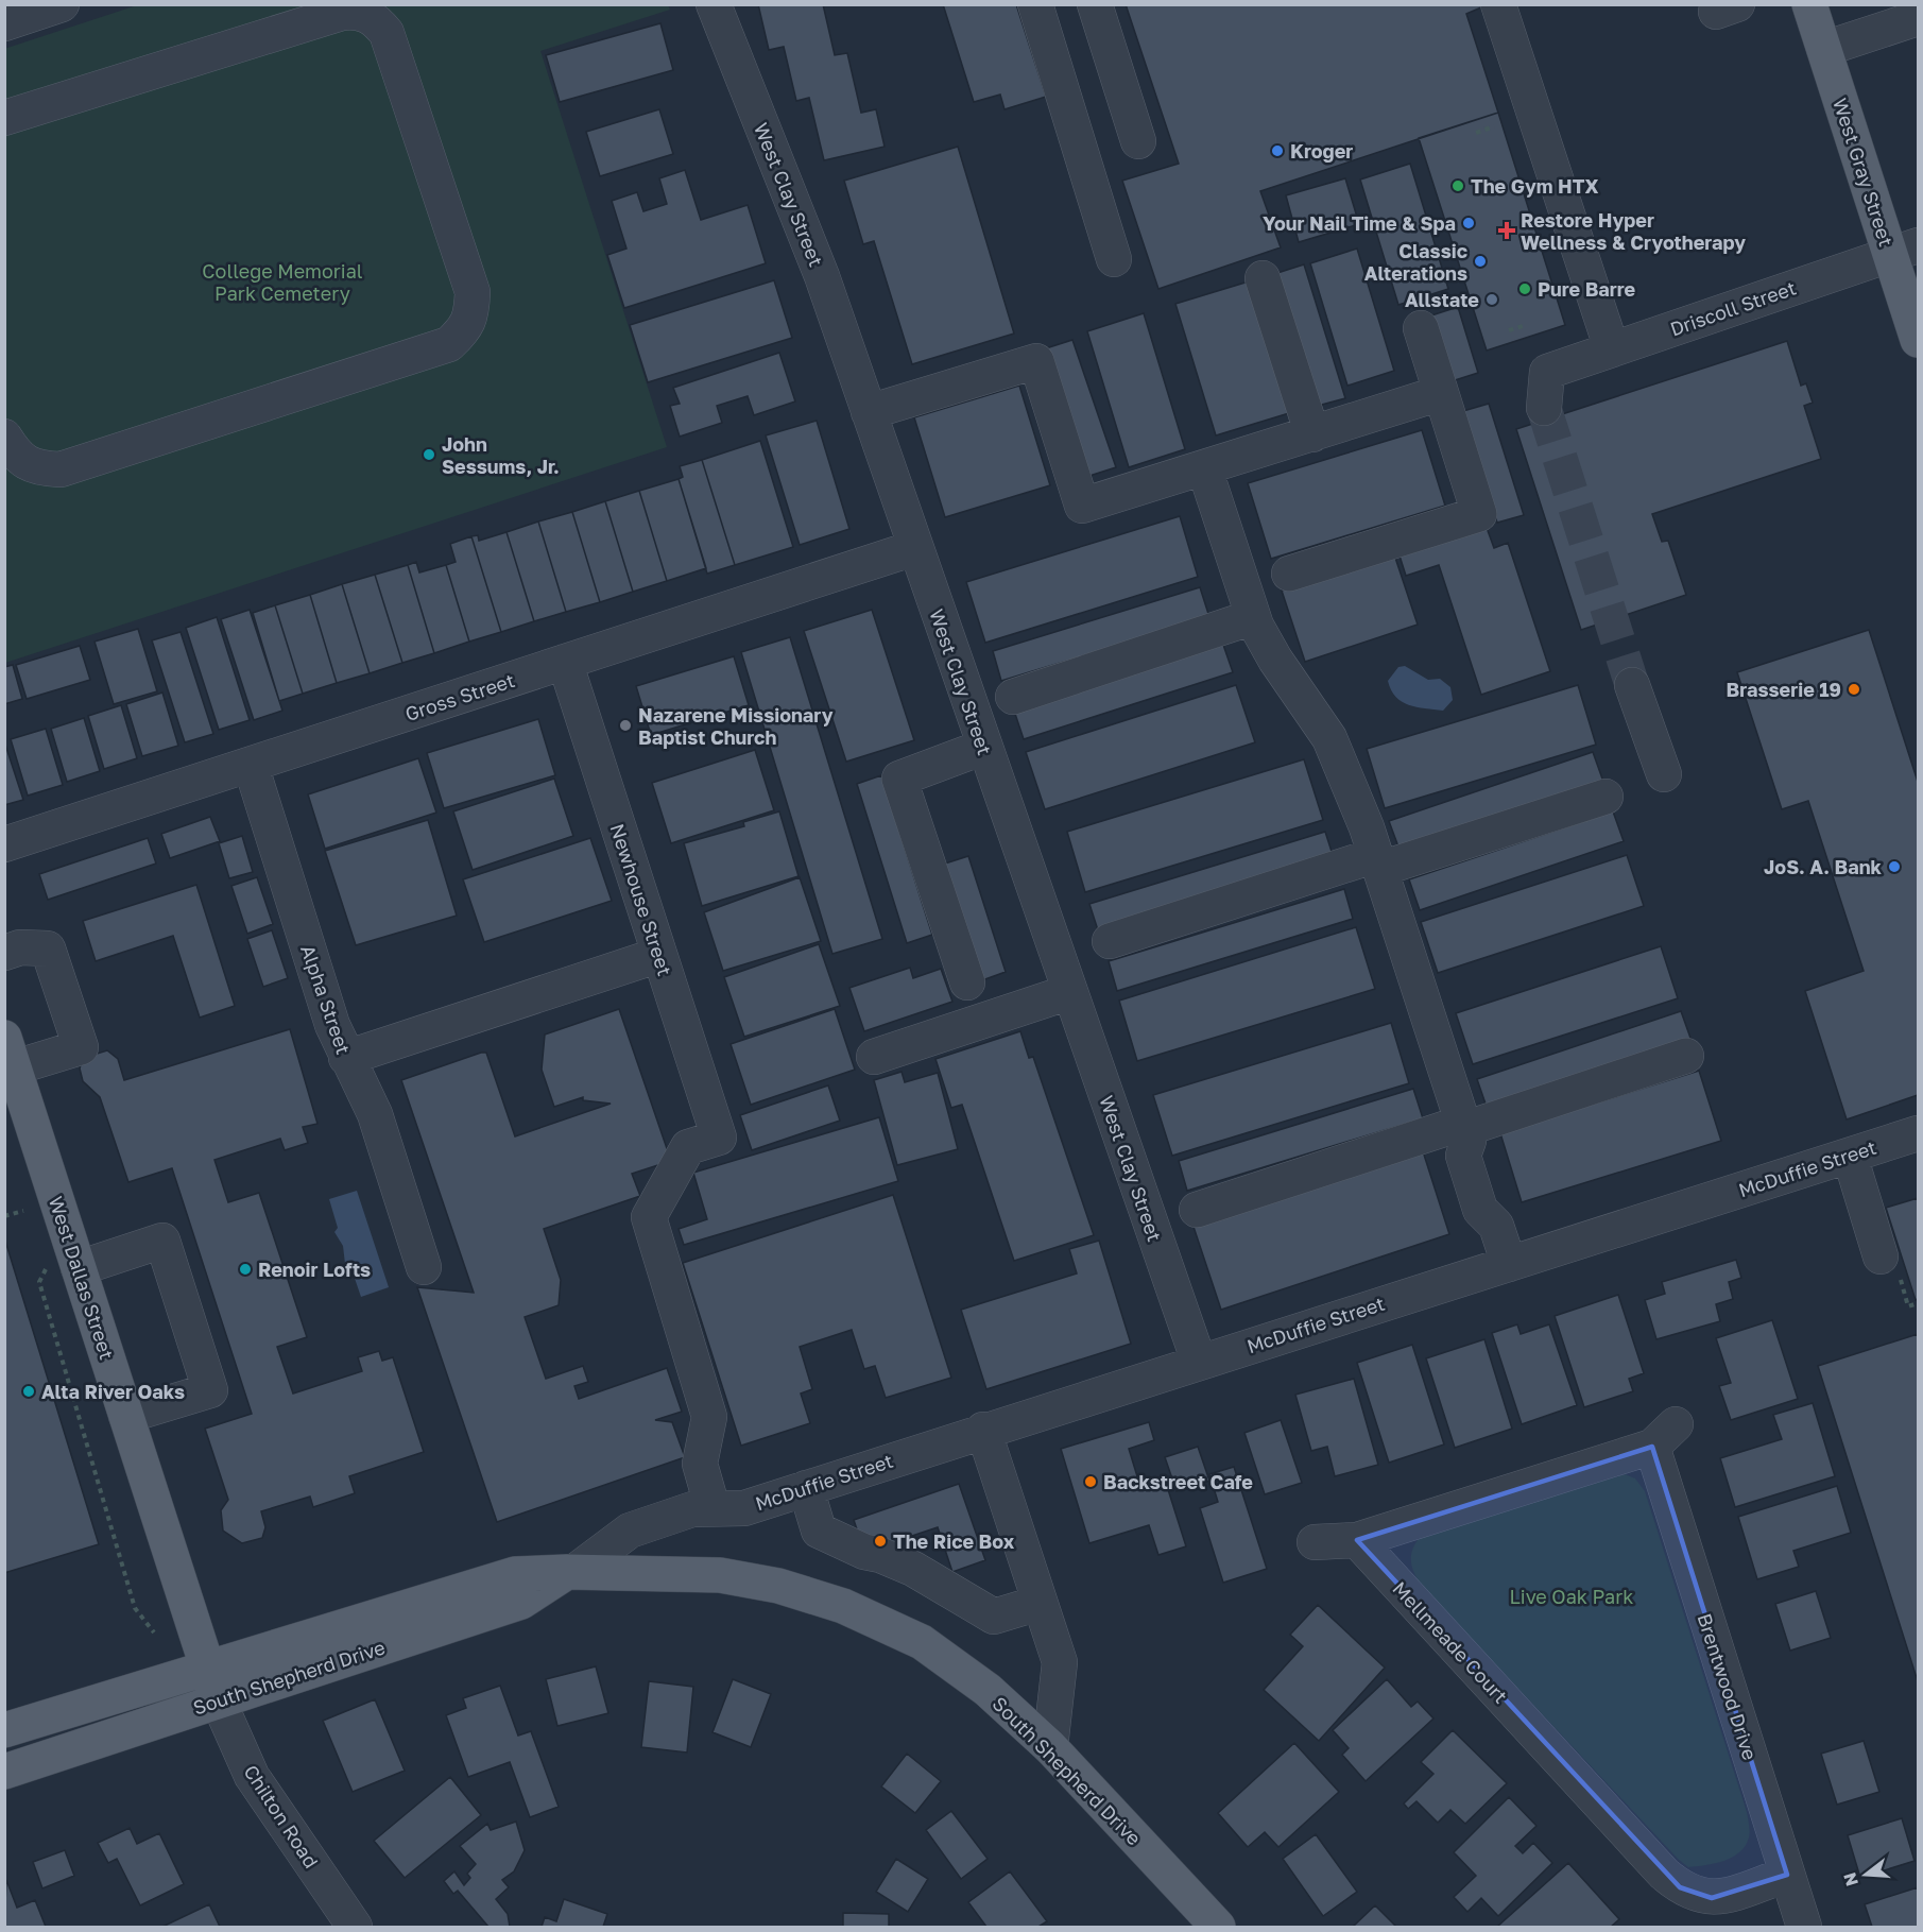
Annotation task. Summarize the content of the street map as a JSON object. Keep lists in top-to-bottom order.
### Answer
{
  "streets": {
    "main road": ["West Gray Street", "West Dallas Street", "South Shepherd Drive"],
    "street": [
      "West Clay Street",
      "Driscoll Street",
      "Gross Street",
      "Newhouse Street",
      "Alpha Street",
      "McDuffie Street",
      "Mellmeade Court",
      "Brentwood Drive",
      "Chilton Road"
    ]
  },
  "crossings": [
    ["West Gray Street", "Driscoll Street"],
    ["West Clay Street", "Gross Street"],
    ["West Clay Street", "McDuffie Street"],
    ["Gross Street", "Newhouse Street"],
    ["Gross Street", "Alpha Street"],
    ["McDuffie Street", "South Shepherd Drive"],
    ["West Dallas Street", "South Shepherd Drive"],
    ["West Dallas Street", "Chilton Road"],
    ["Mellmeade Court", "Brentwood Drive"],
    ["South Shepherd Drive", "Chilton Road"]
  ],
  "parks": ["College Memorial Park Cemetery", "Live Oak Park"],
  "places": {
    "other": [
      "Kroger",
      "The Gym HTX",
      "Your Nail Time & Spa",
      "Classic Alterations",
      "Pure Barre",
      "Allstate",
      "John Sessums, Jr.",
      "Brasserie 19",
      "Nazarene Missionary Baptist Church",
      "JoS. A. Bank",
      "Renoir Lofts",
      "Alta River Oaks",
      "Backstreet Cafe",
      "The Rice Box"
    ],
    "health": ["Restore Hyper Wellness & Cryotherapy"]
  },
  "north": "left"
}
